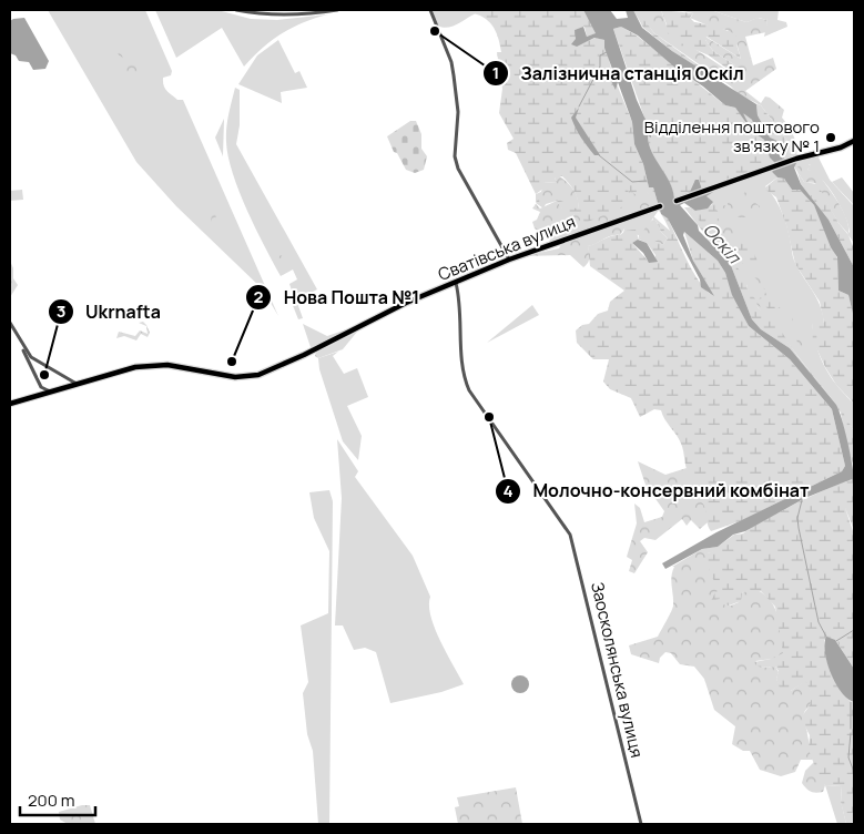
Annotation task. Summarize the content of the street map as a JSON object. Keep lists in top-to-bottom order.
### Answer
{
  "streets": {
    "main road": ["Сватівська вулиця"],
    "street": ["Заосколянська вулиця"]
  },
  "crossings": [
    ["Сватівська вулиця", "Заосколянська вулиця"]
  ],
  "water": ["Оскіл"],
  "places": [
    "Залізнична станція Оскіл",
    "Відділення поштового зв'язку № 1",
    "Нова Пошта №1",
    "Ukrnafta",
    "Молочно-консервний комбінат"
  ],
  "scale_bar": "200 m"
}
